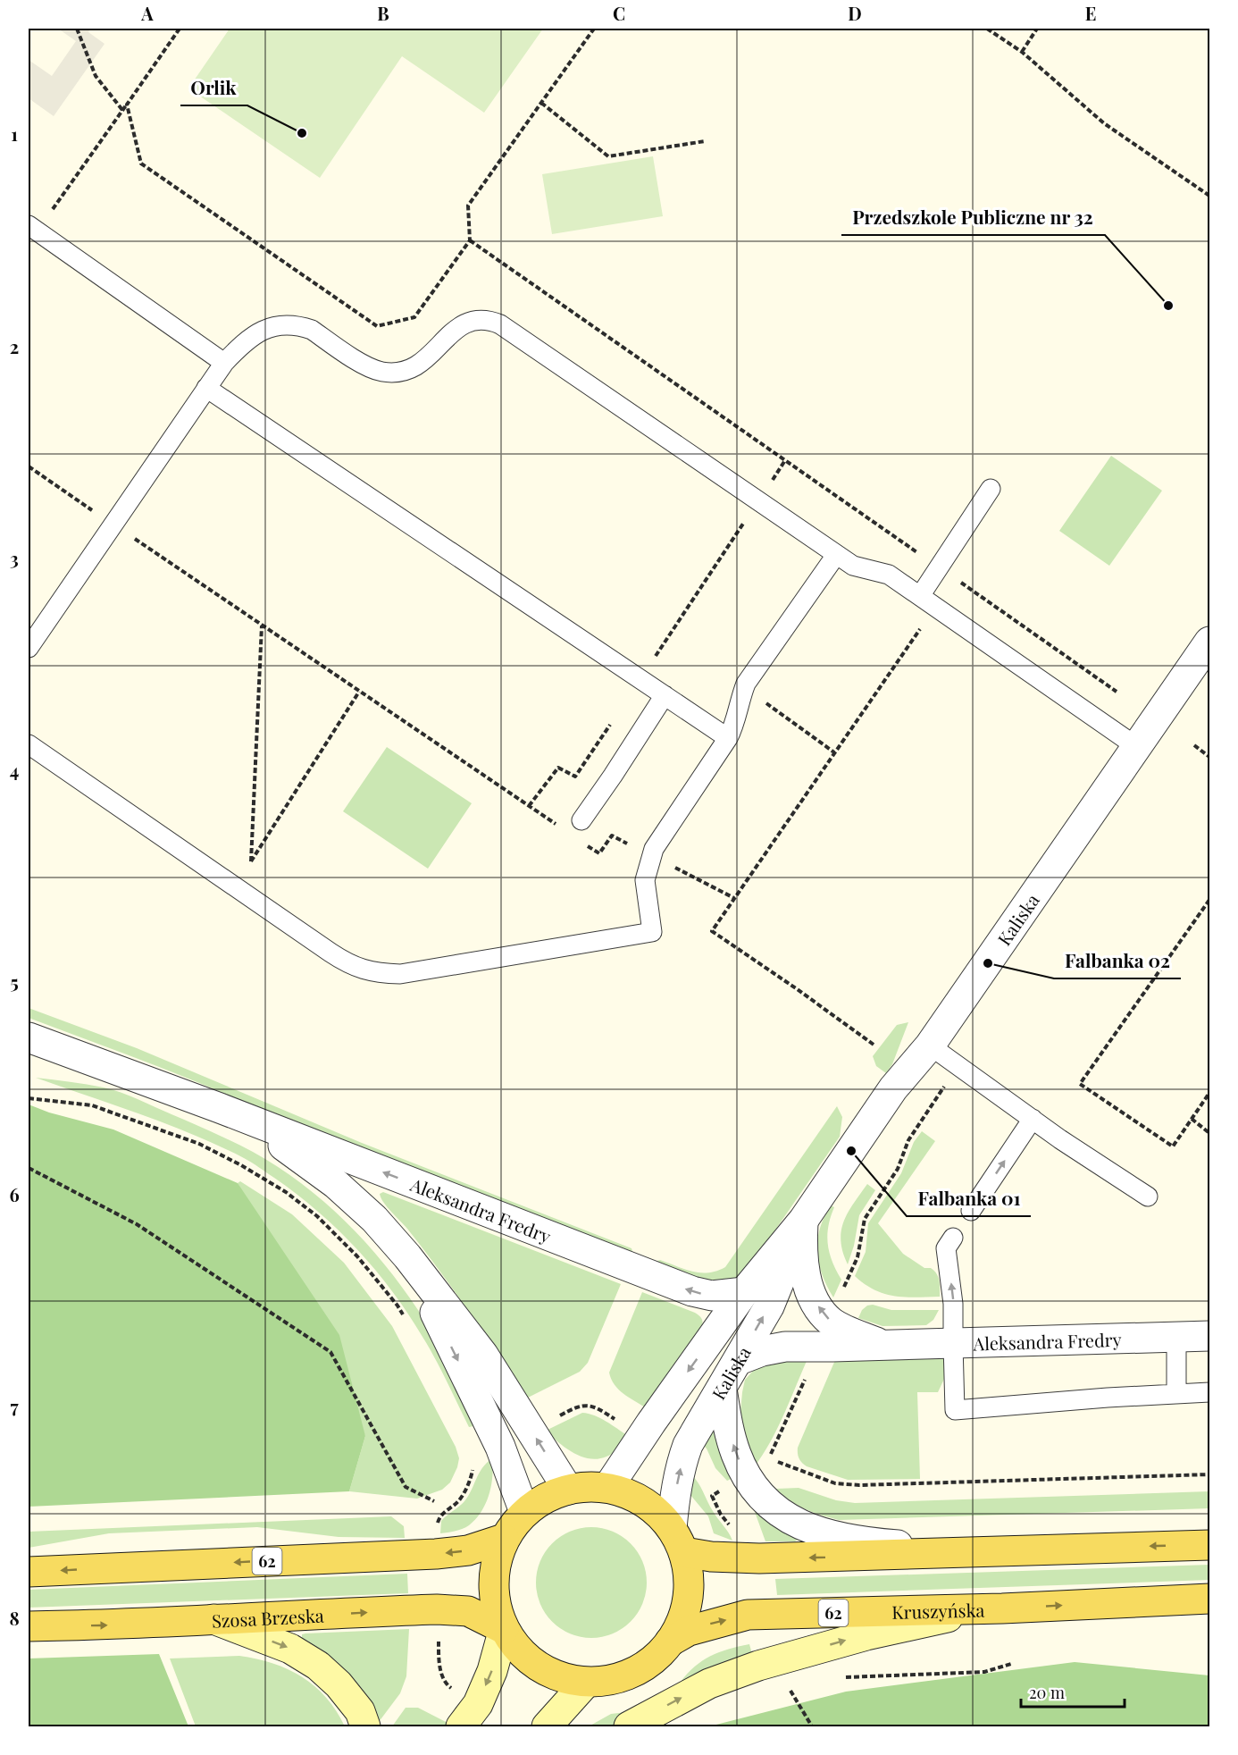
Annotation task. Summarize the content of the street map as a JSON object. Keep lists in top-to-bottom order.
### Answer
{
  "streets": {
    "main road": ["62", "Kruszyńska", "Szosa Brzeska"],
    "street": ["Kaliska", "Aleksandra Fredry"]
  },
  "crossings": [
    ["Kaliska", "Aleksandra Fredry"],
    ["Kaliska", "62"],
    ["Aleksandra Fredry", "62"],
    ["62", "Kruszyńska"],
    ["62", "Szosa Brzeska"]
  ],
  "places": [
    "Orlik",
    "Przedszkole Publiczne nr 32",
    "Falbanka 02",
    "Falbanka 01"
  ],
  "scale_bar": "20 m",
  "grid": {
    "columns": [
      "A",
      "B",
      "C",
      "D",
      "E"
    ],
    "rows": [
      "1",
      "2",
      "3",
      "4",
      "5",
      "6",
      "7",
      "8"
    ]
  }
}
